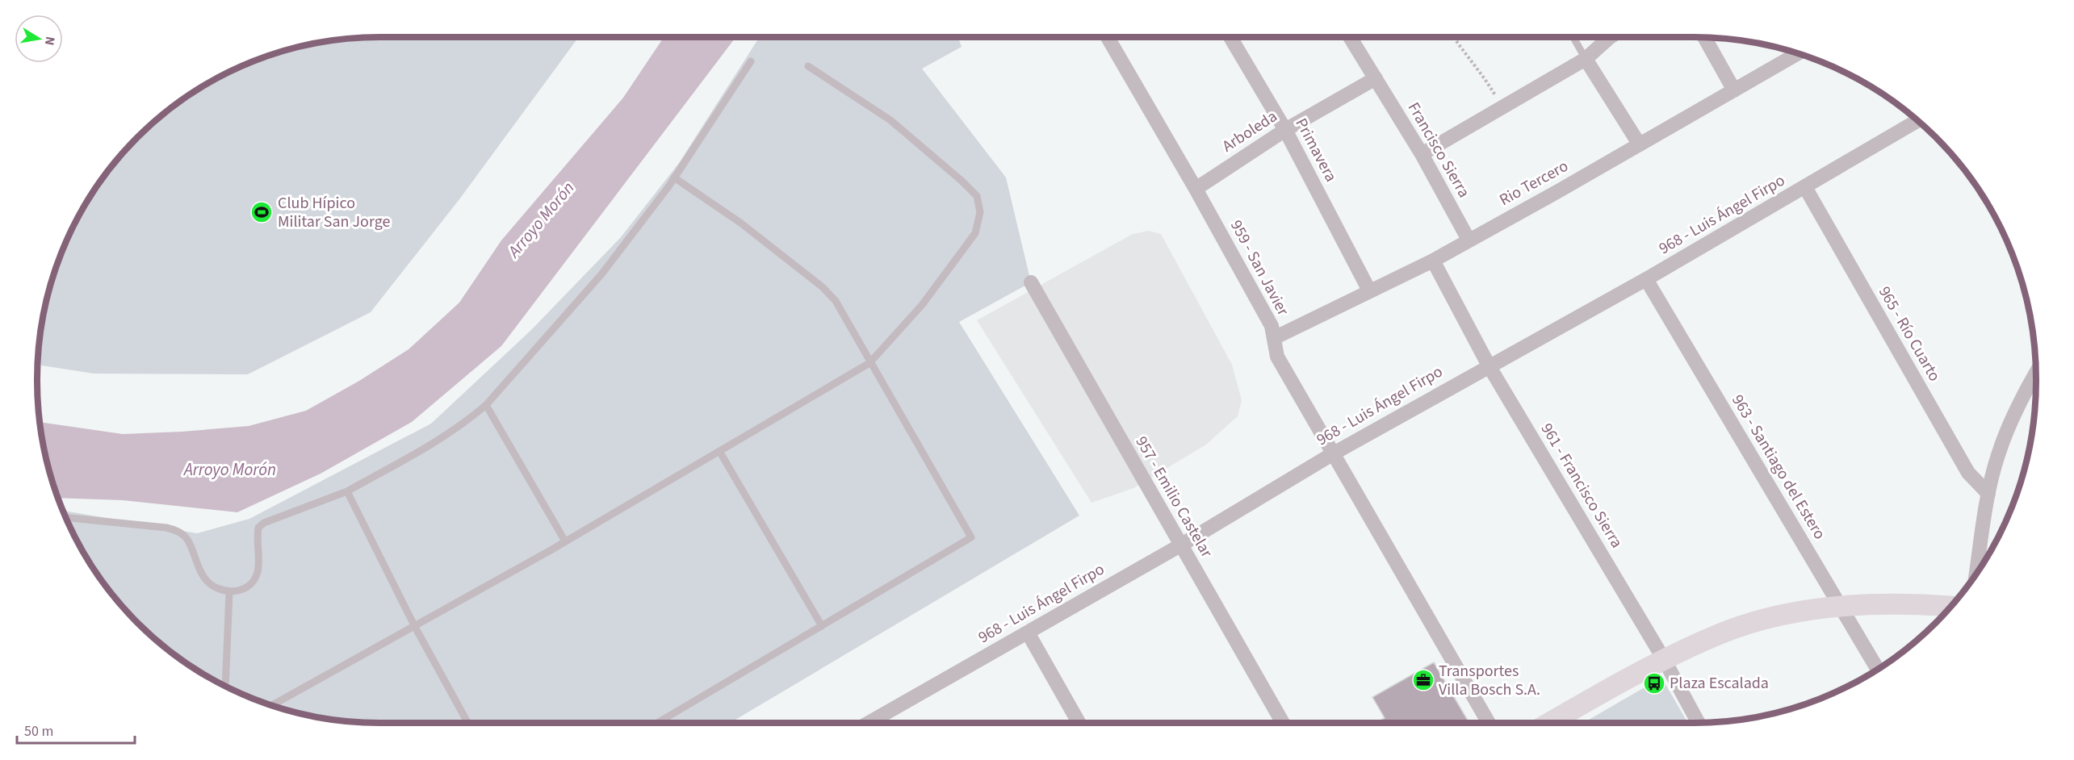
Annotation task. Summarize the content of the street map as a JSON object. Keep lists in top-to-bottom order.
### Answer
{
  "streets": {
    "street": [
      "Arboleda",
      "Primavera",
      "Francisco Sierra",
      "Rio Tercero",
      "968 - Luis Ángel Firpo",
      "959 - San Javier",
      "965 - Río Cuarto",
      "963 - Santiago del Estero",
      "961 - Francisco Sierra",
      "957 - Emilio Castelar"
    ]
  },
  "crossings": [
    ["Arboleda", "Primavera"],
    ["Arboleda", "Francisco Sierra"],
    ["Arboleda", "959 - San Javier"],
    ["Primavera", "Rio Tercero"],
    ["Francisco Sierra", "Rio Tercero"],
    ["Rio Tercero", "959 - San Javier"],
    ["Rio Tercero", "961 - Francisco Sierra"],
    ["968 - Luis Ángel Firpo", "959 - San Javier"],
    ["968 - Luis Ángel Firpo", "965 - Río Cuarto"],
    ["968 - Luis Ángel Firpo", "963 - Santiago del Estero"],
    ["968 - Luis Ángel Firpo", "961 - Francisco Sierra"],
    ["968 - Luis Ángel Firpo", "957 - Emilio Castelar"]
  ],
  "water": ["Arroyo Morón"],
  "places": {
    "sports": ["Club Hípico Militar San Jorge"],
    "office": ["Transportes Villa Bosch S.A."],
    "bus stop": ["Plaza Escalada"]
  },
  "scale_bar": "50 m",
  "north": "right"
}
